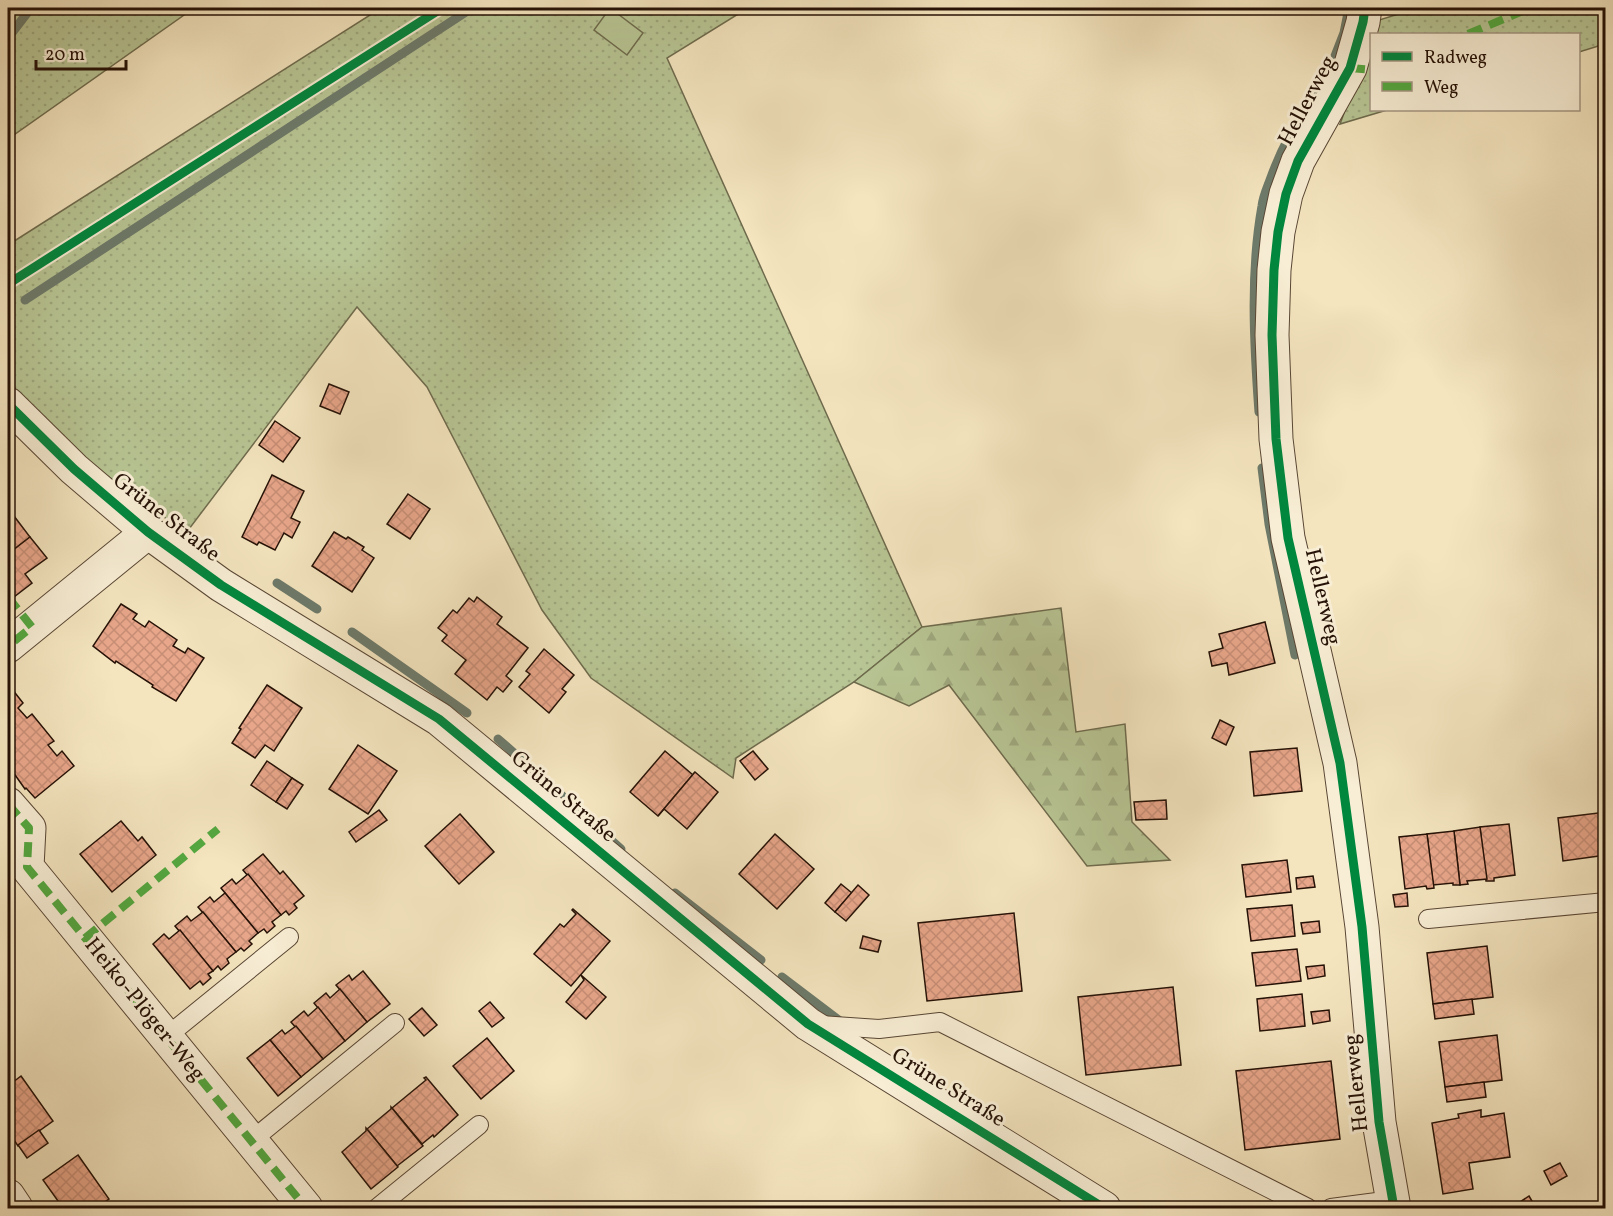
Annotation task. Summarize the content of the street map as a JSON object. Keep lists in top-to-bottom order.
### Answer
{
  "streets": {
    "street": ["Hellerweg", "Grüne Straße", "Heiko-Plöger-Weg"]
  },
  "legend": ["Radweg", "Weg"],
  "scale_bar": "20 m"
}
